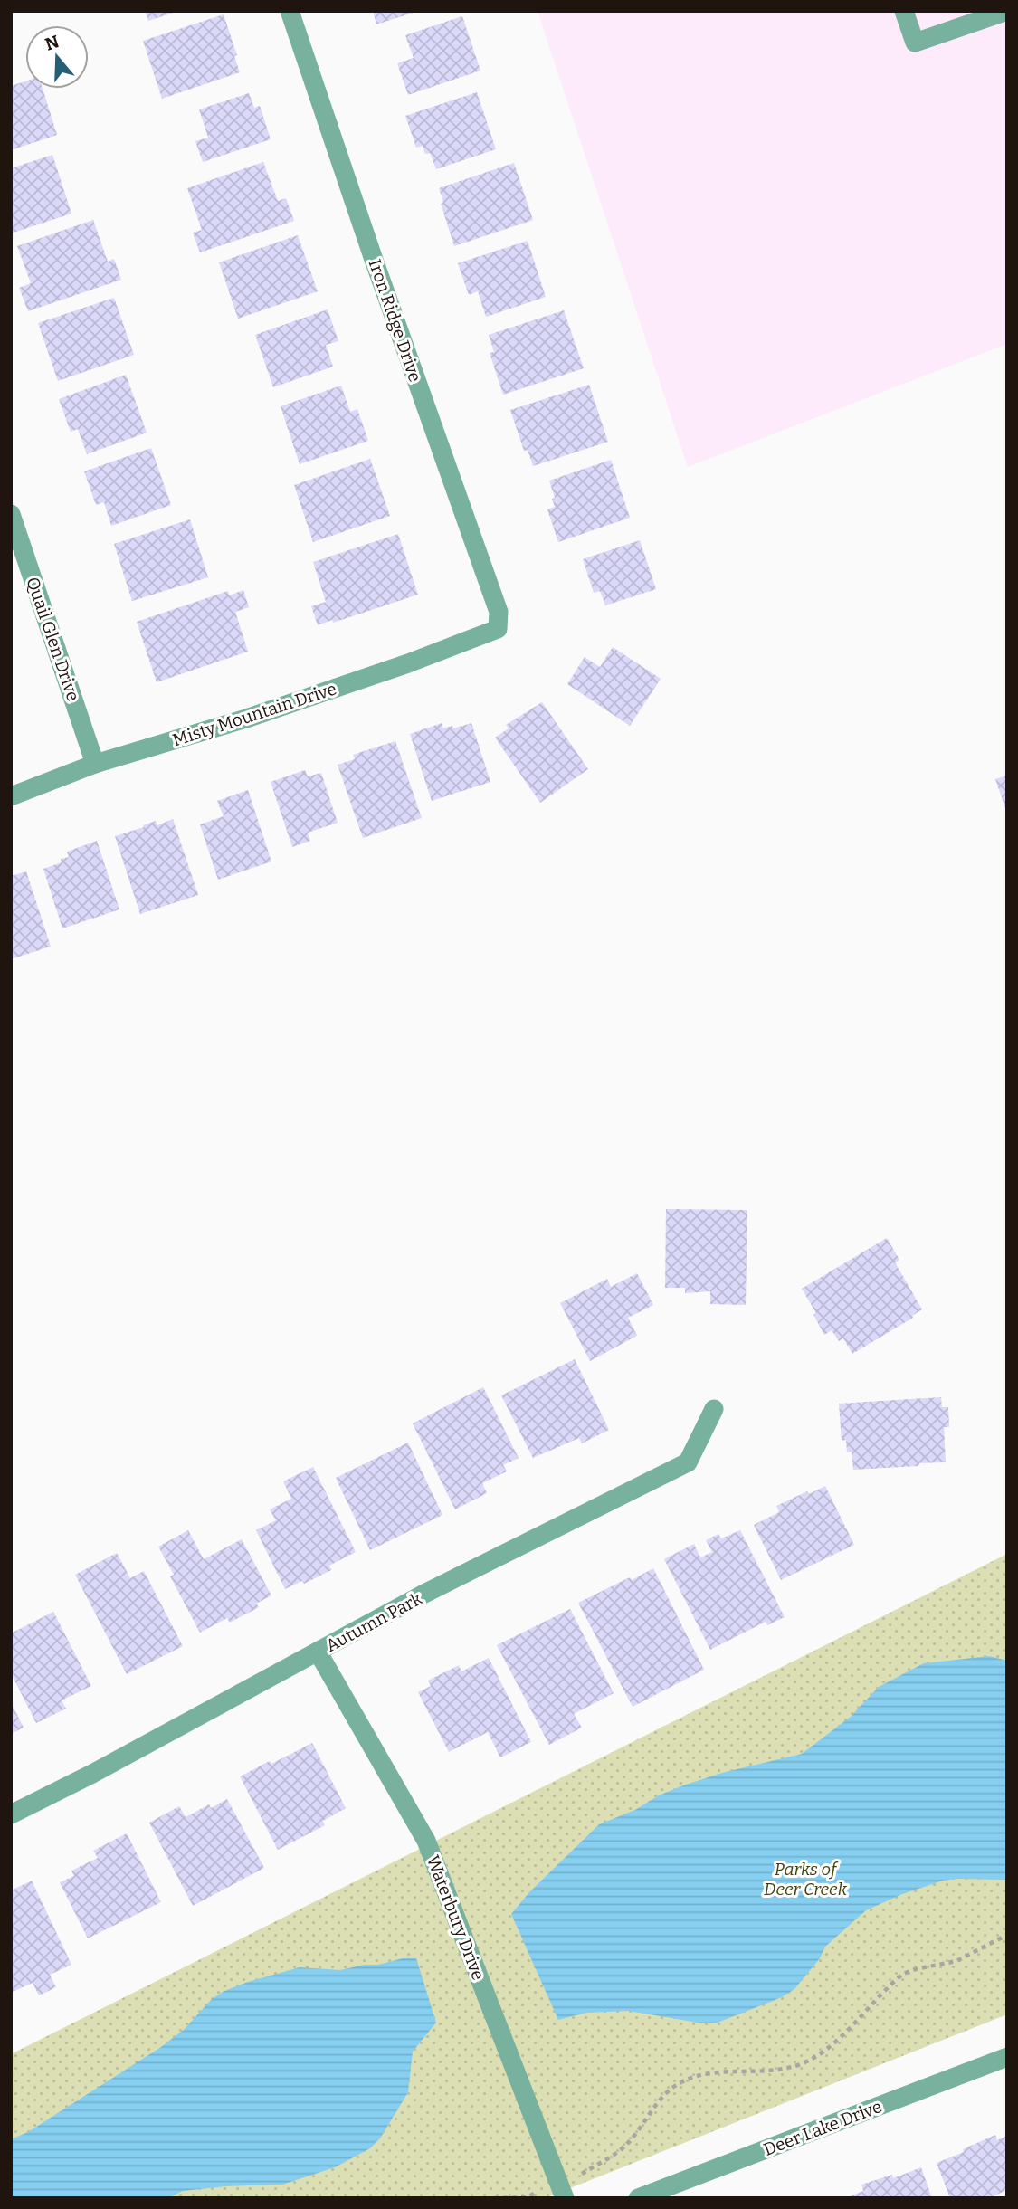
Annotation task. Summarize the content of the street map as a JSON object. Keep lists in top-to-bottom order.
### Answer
{
  "streets": {
    "street": [
      "Iron Ridge Drive",
      "Quail Glen Drive",
      "Misty Mountain Drive",
      "Autumn Park",
      "Waterbury Drive",
      "Deer Lake Drive"
    ]
  },
  "crossings": [
    ["Iron Ridge Drive", "Misty Mountain Drive"],
    ["Quail Glen Drive", "Misty Mountain Drive"],
    ["Autumn Park", "Waterbury Drive"]
  ],
  "parks": ["Parks of Deer Creek"],
  "north": "top"
}
